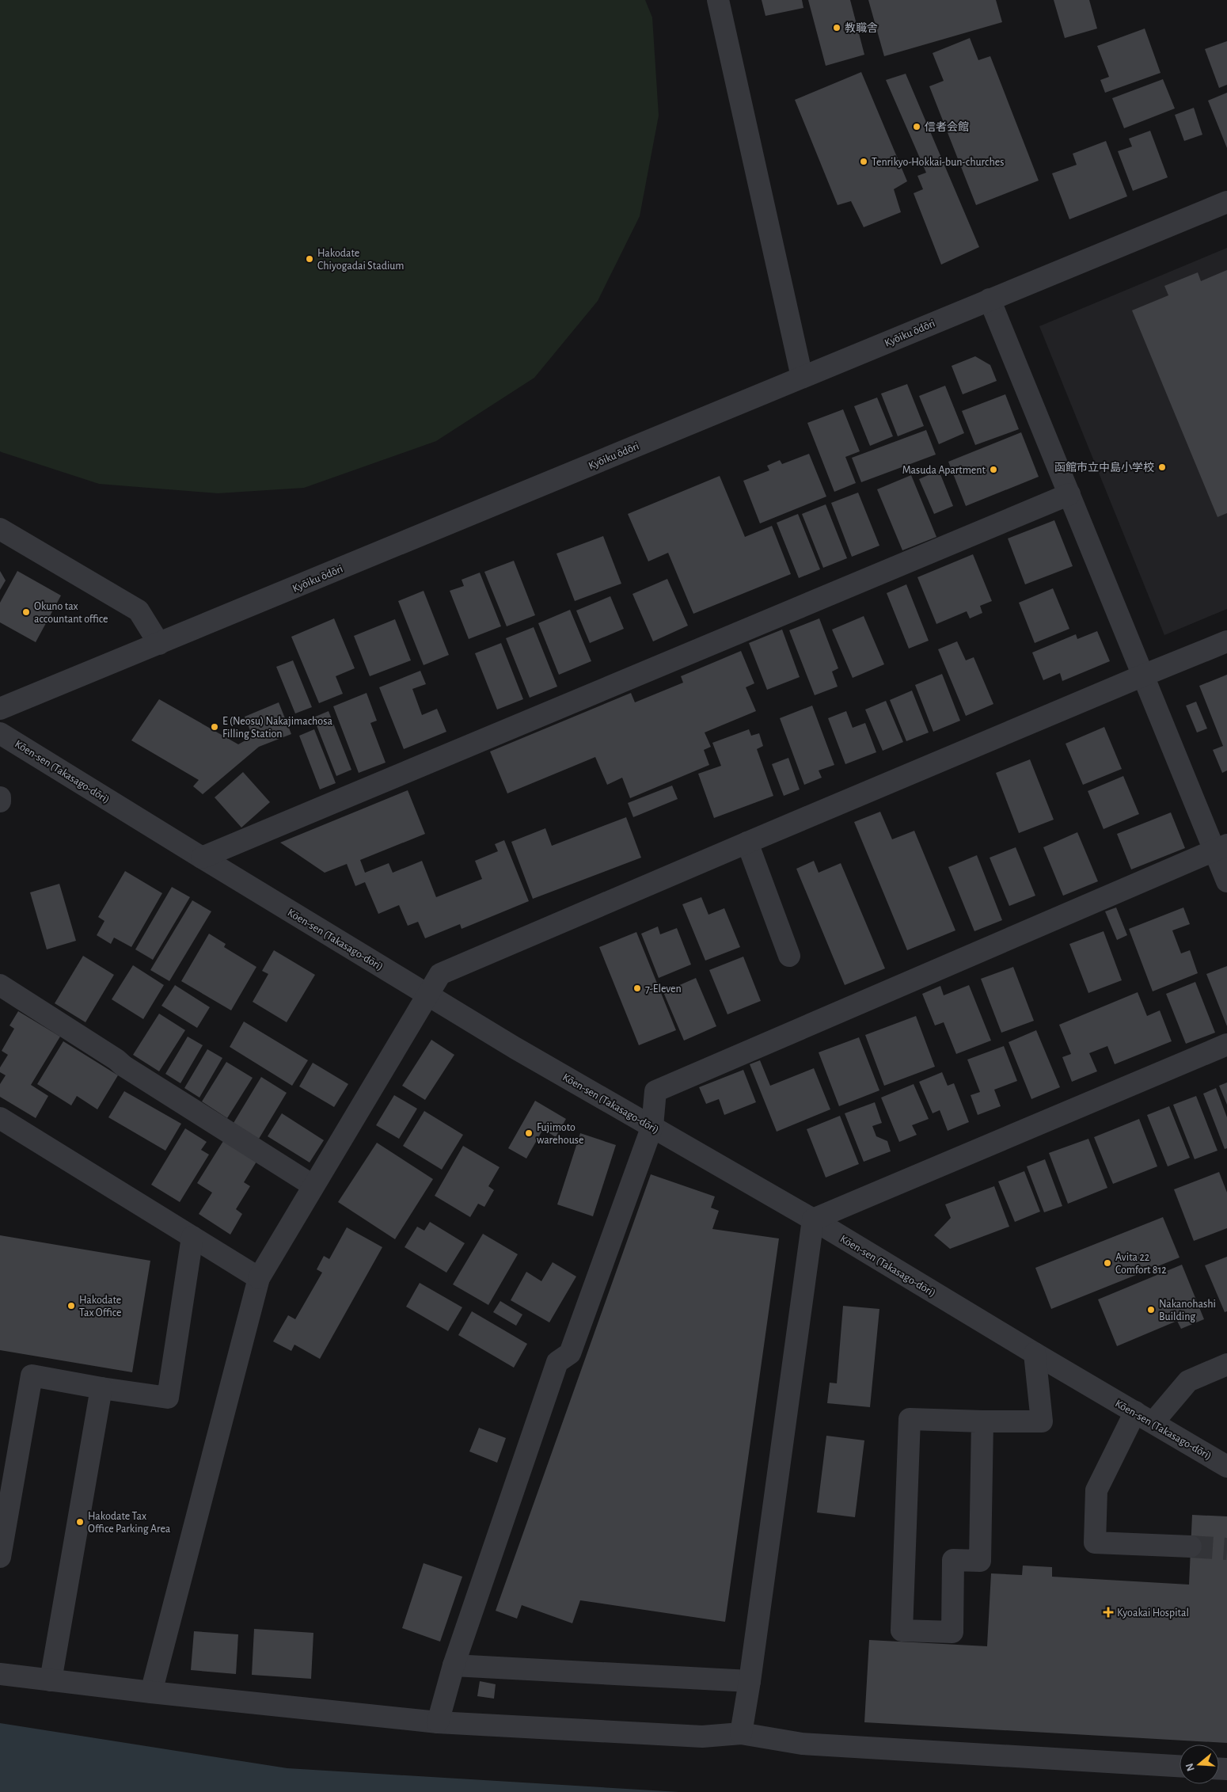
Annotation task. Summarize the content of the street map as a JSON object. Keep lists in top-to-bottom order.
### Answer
{
  "streets": {
    "street": ["Kyōiku ōdōri", "Kōen-sen (Takasago-dōri)"]
  },
  "places": {
    "other": [
      "教職舎",
      "信者会館",
      "Tenrikyo-Hokkai-bun-churches",
      "Hakodate Chiyogadai Stadium",
      "函館市立中島小学校",
      "Masuda Apartment",
      "Okuno tax accountant office",
      "E (Neosu) Nakajimachosa Filling Station",
      "7-Eleven",
      "Fujimoto warehouse",
      "Avita 22 Comfort 812",
      "Hakodate Tax Office",
      "Nakanohashi Building",
      "Hakodate Tax Office Parking Area"
    ],
    "health": ["Kyoakai Hospital"]
  },
  "north": "left"
}
